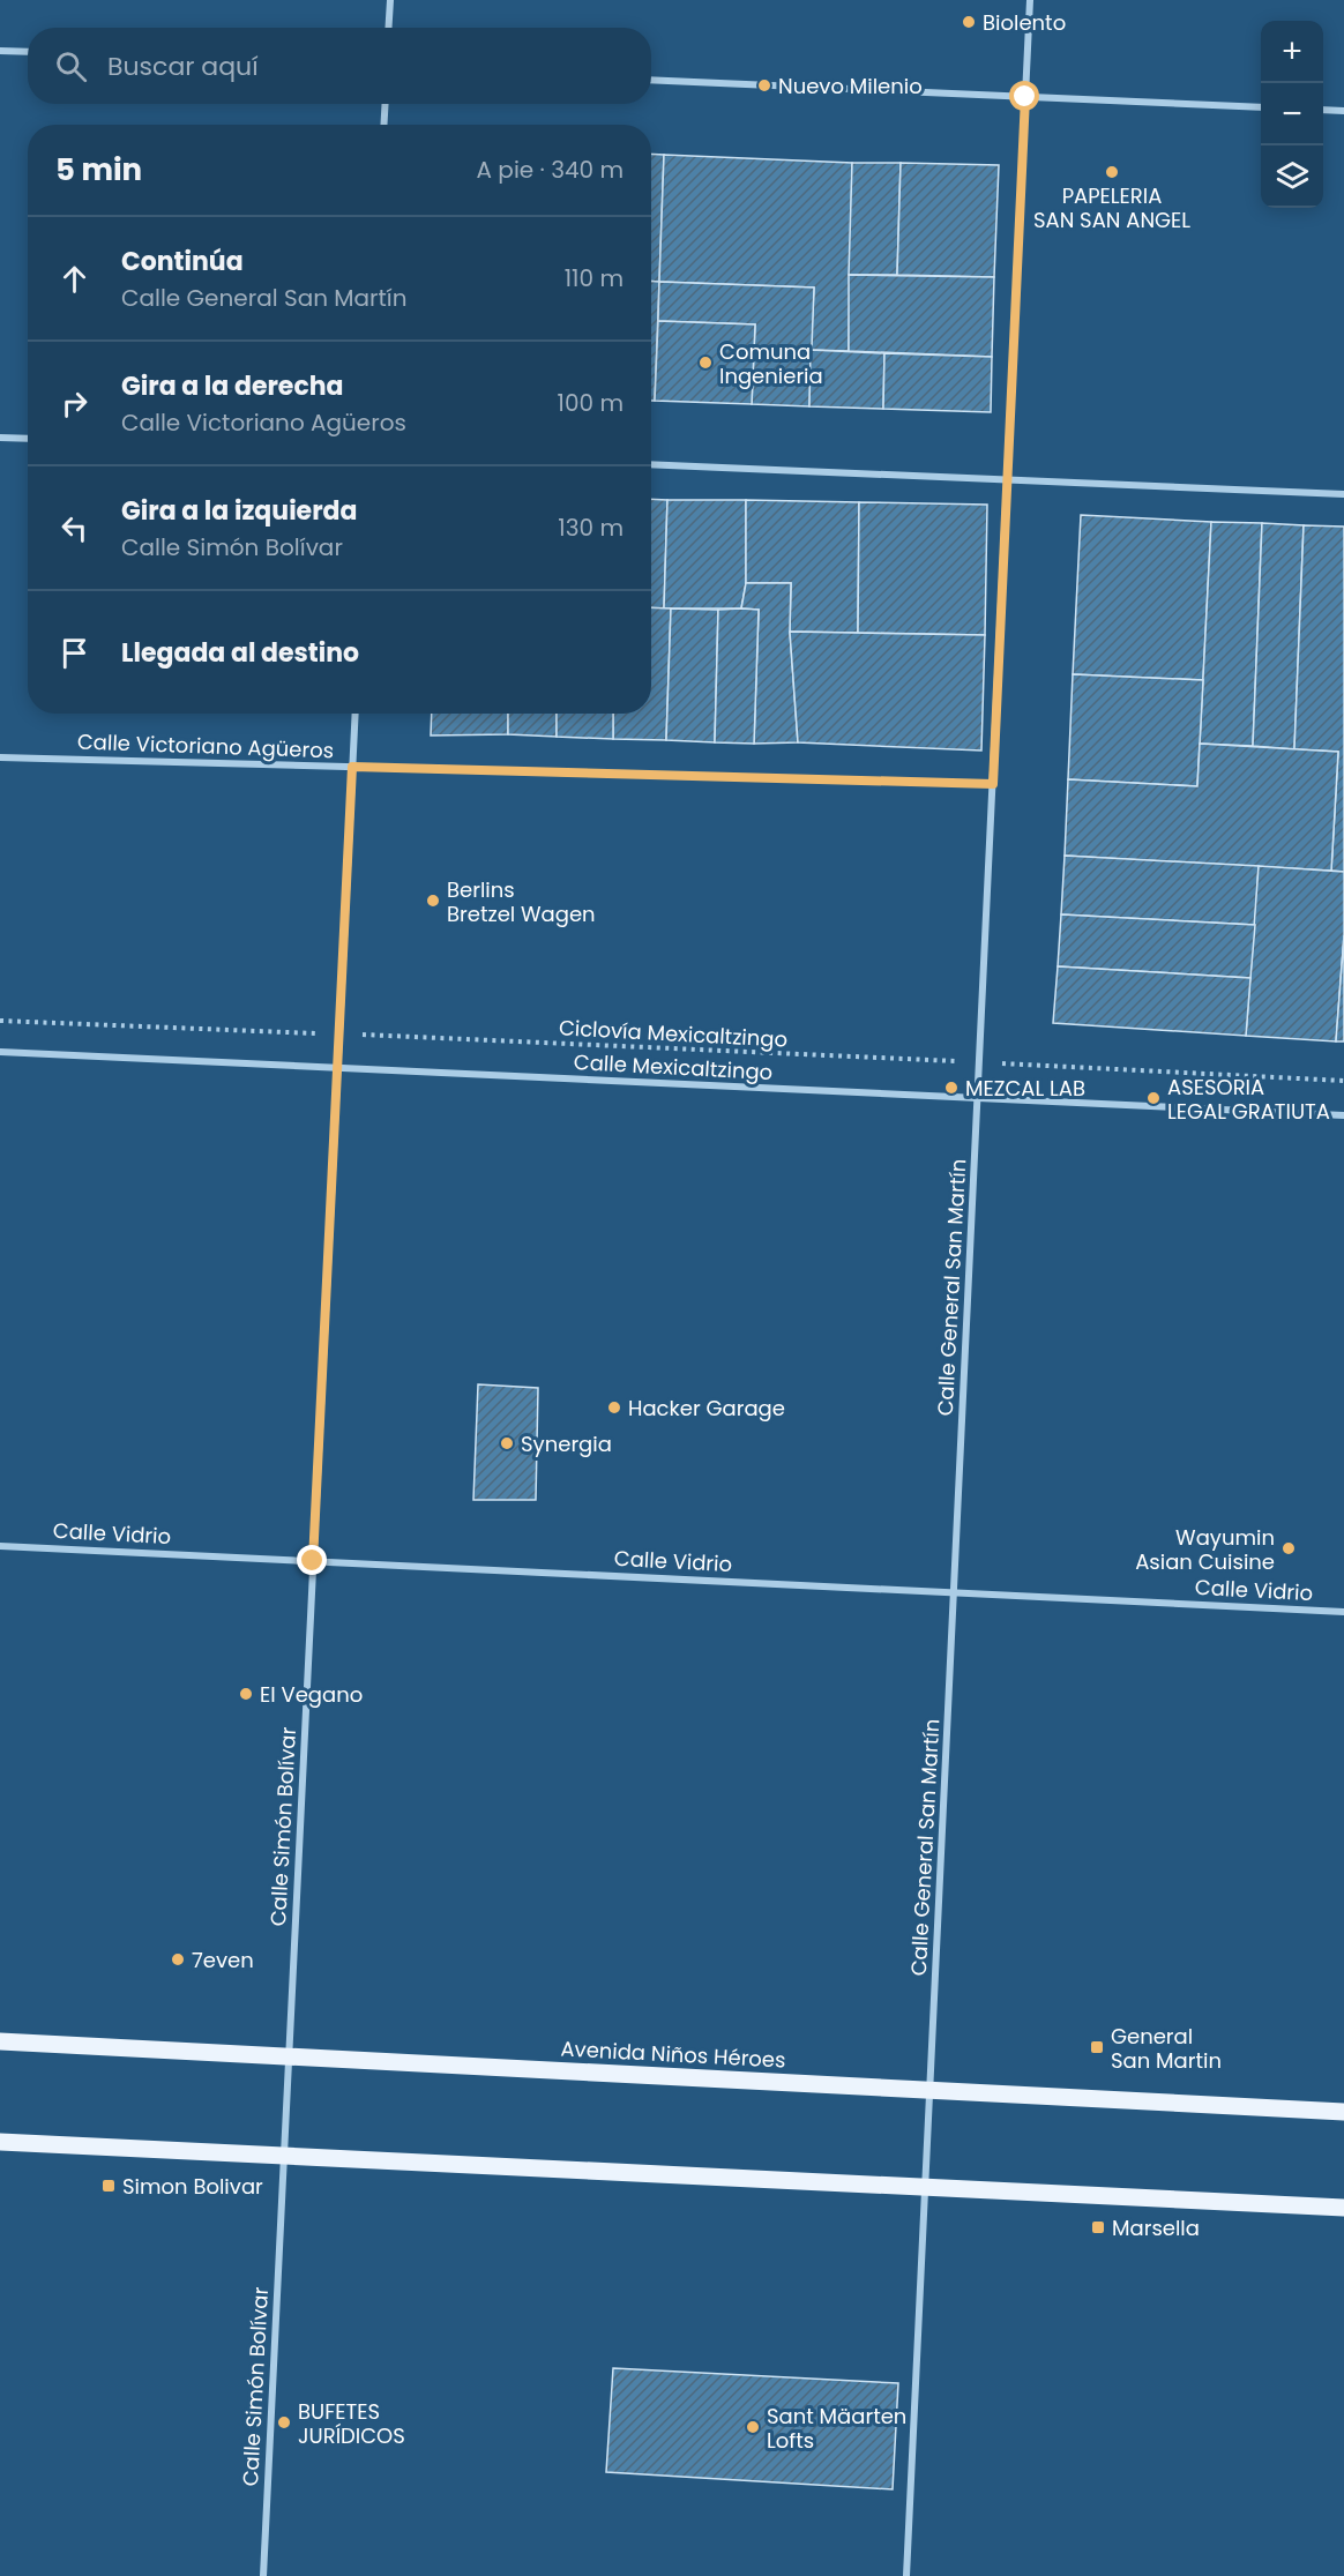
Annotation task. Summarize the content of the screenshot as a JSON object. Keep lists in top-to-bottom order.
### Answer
{
  "streets": {
    "main road": ["Avenida Niños Héroes"],
    "street": [
      "Calle Victoriano Agüeros",
      "Calle Mexicaltzingo",
      "Calle General San Martín",
      "Calle Vidrio",
      "Calle Simón Bolívar"
    ],
    "path": ["Ciclovía Mexicaltzingo"]
  },
  "crossings": [
    ["Calle Victoriano Agüeros", "Calle General San Martín"],
    ["Calle Victoriano Agüeros", "Calle Simón Bolívar"],
    ["Ciclovía Mexicaltzingo", "Calle General San Martín"],
    ["Ciclovía Mexicaltzingo", "Calle Simón Bolívar"],
    ["Calle Mexicaltzingo", "Calle General San Martín"],
    ["Calle Mexicaltzingo", "Calle Simón Bolívar"],
    ["Calle General San Martín", "Calle Vidrio"],
    ["Calle General San Martín", "Avenida Niños Héroes"],
    ["Calle Vidrio", "Calle Simón Bolívar"],
    ["Calle Simón Bolívar", "Avenida Niños Héroes"]
  ],
  "places": {
    "other": [
      "Biolento",
      "Nuevo Milenio",
      "PAPELERIA SAN SAN ANGEL",
      "Comuna Ingenieria",
      "Berlins Bretzel Wagen",
      "MEZCAL LAB",
      "ASESORIA LEGAL GRATIUTA",
      "Hacker Garage",
      "Synergia",
      "Wayumin Asian Cuisine",
      "El Vegano",
      "7even",
      "BUFETES JURÍDICOS",
      "Sant Mäarten Lofts"
    ],
    "transit": ["General San Martin", "Simon Bolivar", "Marsella"]
  },
  "page": {
    "map_buttons": ["+", "−"],
    "search": "Buscar aquí",
    "heading": ["5 min", "A pie · 340 m"],
    "list": [
      ["Continúa", "Calle General San Martín", "110 m"],
      ["Gira a la derecha", "Calle Victoriano Agüeros", "100 m"],
      ["Gira a la izquierda", "Calle Simón Bolívar", "130 m"],
      "Llegada al destino"
    ]
  }
}
